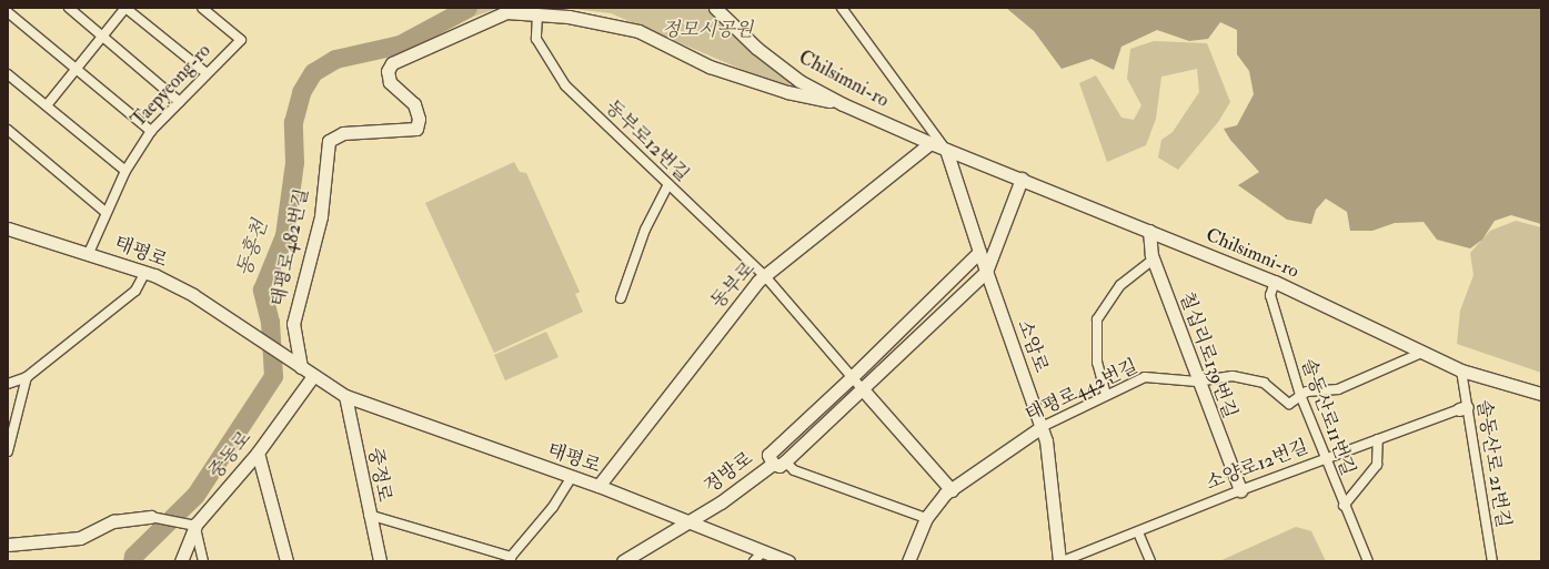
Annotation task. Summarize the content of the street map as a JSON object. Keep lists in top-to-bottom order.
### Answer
{
  "streets": {
    "street": [
      "Chilsimni-ro",
      "Taepyeong-ro",
      "동부로12번길",
      "태평로482번길",
      "태평로",
      "동부로",
      "소암로",
      "칠십리로139번길",
      "태평로442번길",
      "솔동산로11번길",
      "중동로",
      "솔동산로 21번길",
      "소양로12번길",
      "정방로",
      "중정로"
    ]
  },
  "crossings": [
    ["Chilsimni-ro", "태평로482번길"],
    ["Chilsimni-ro", "동부로"],
    ["Chilsimni-ro", "소암로"],
    ["Chilsimni-ro", "칠십리로139번길"],
    ["Chilsimni-ro", "태평로442번길"],
    ["Chilsimni-ro", "솔동산로11번길"],
    ["Chilsimni-ro", "솔동산로 21번길"],
    ["Taepyeong-ro", "태평로"],
    ["동부로12번길", "태평로482번길"],
    ["동부로12번길", "동부로"],
    ["태평로482번길", "태평로"],
    ["태평로", "동부로"],
    ["태평로", "정방로"],
    ["태평로", "중정로"],
    ["소암로", "태평로442번길"],
    ["소암로", "정방로"],
    ["칠십리로139번길", "태평로442번길"],
    ["칠십리로139번길", "소양로12번길"],
    ["태평로442번길", "솔동산로11번길"],
    ["솔동산로11번길", "소양로12번길"],
    ["솔동산로 21번길", "소양로12번길"]
  ],
  "water": ["동홍천"],
  "parks": ["정모시공원"]
}
